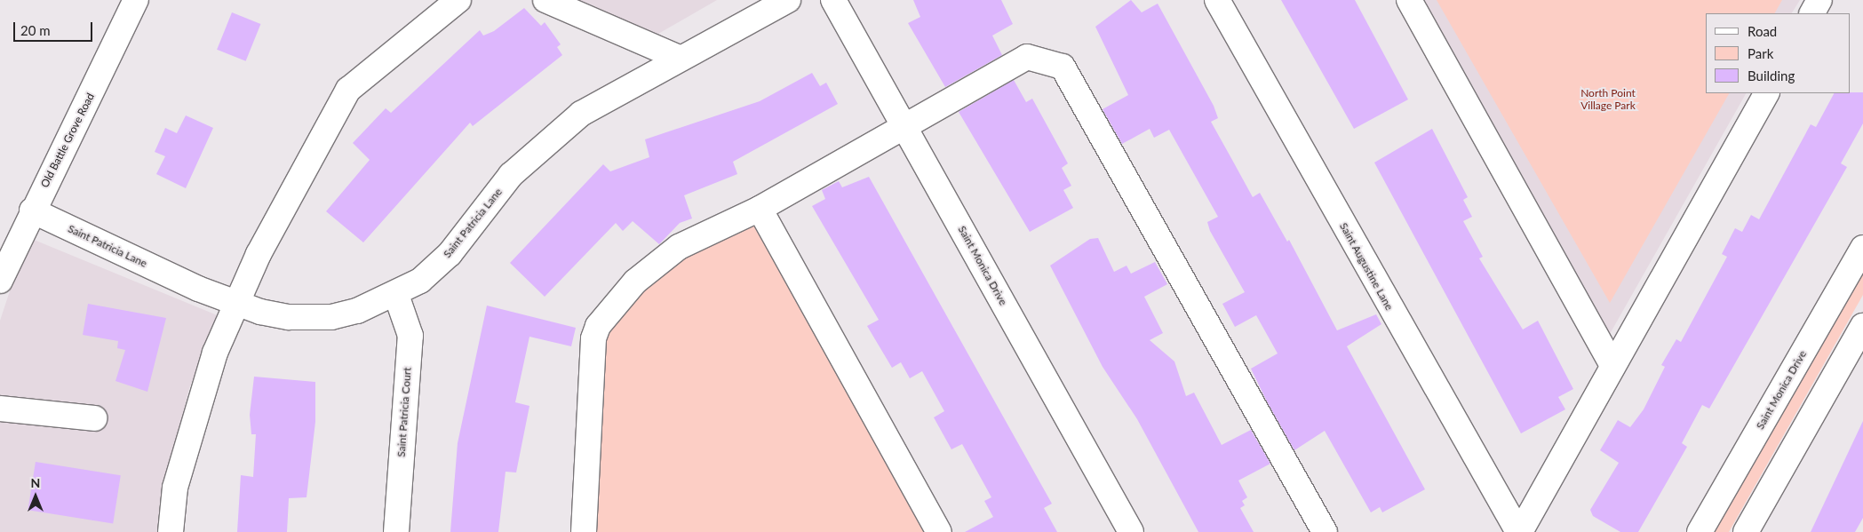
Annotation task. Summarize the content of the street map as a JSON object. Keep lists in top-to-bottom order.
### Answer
{
  "streets": {
    "street": [
      "Old Battle Grove Road",
      "Saint Patricia Lane",
      "Saint Monica Drive",
      "Saint Augustine Lane",
      "Saint Patricia Court"
    ]
  },
  "crossings": [
    ["Old Battle Grove Road", "Saint Patricia Lane"],
    ["Saint Patricia Lane", "Saint Patricia Court"]
  ],
  "parks": ["North Point Village Park"],
  "legend": ["Road", "Park", "Building"],
  "scale_bar": "20 m",
  "north": "top"
}
